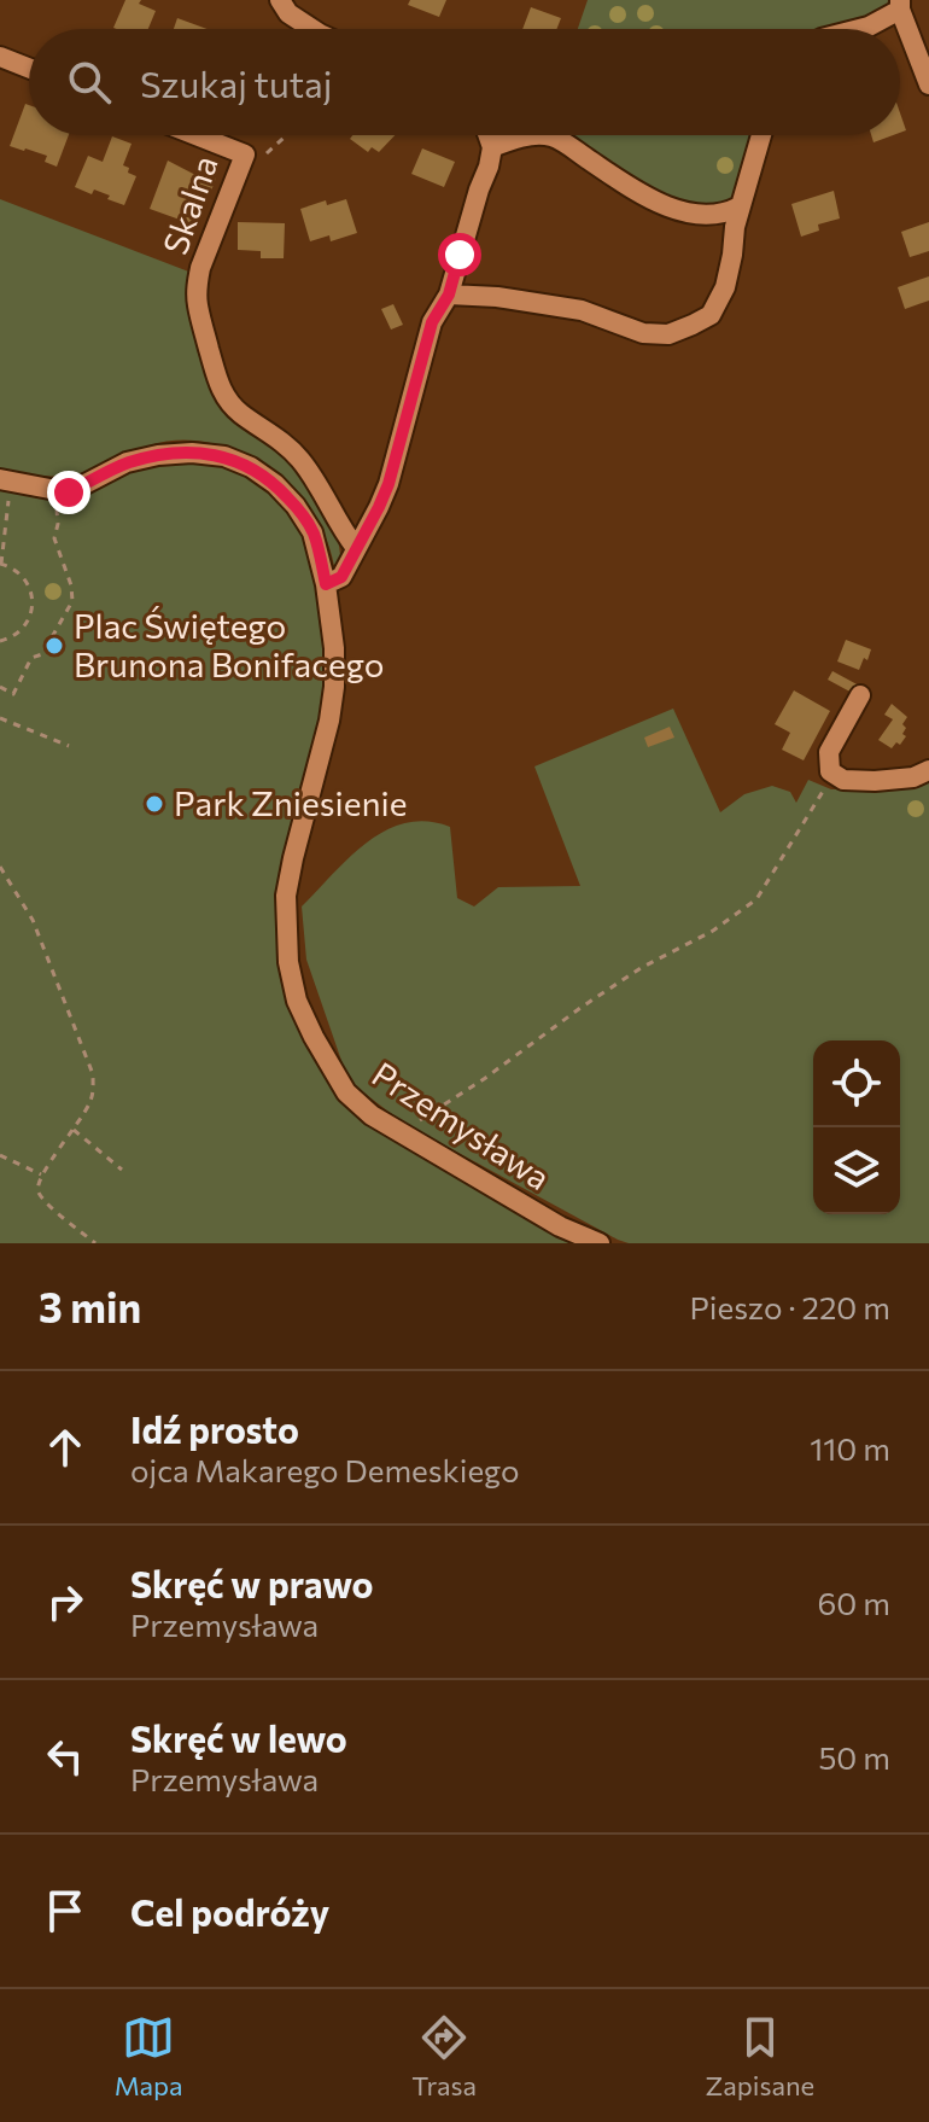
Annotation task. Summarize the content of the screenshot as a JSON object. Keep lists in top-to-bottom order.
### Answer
{
  "streets": {
    "street": ["Skalna", "Przemysława"]
  },
  "places": ["Plac Świętego Brunona Bonifacego", "Park Zniesienie"],
  "page": {
    "search": "Szukaj tutaj",
    "heading": ["3 min", "Pieszo · 220 m"],
    "list": [
      ["Idź prosto", "ojca Makarego Demeskiego", "110 m"],
      ["Skręć w prawo", "Przemysława", "60 m"],
      ["Skręć w lewo", "Przemysława", "50 m"],
      "Cel podróży"
    ],
    "nav": ["Mapa", "Trasa", "Zapisane"]
  }
}
